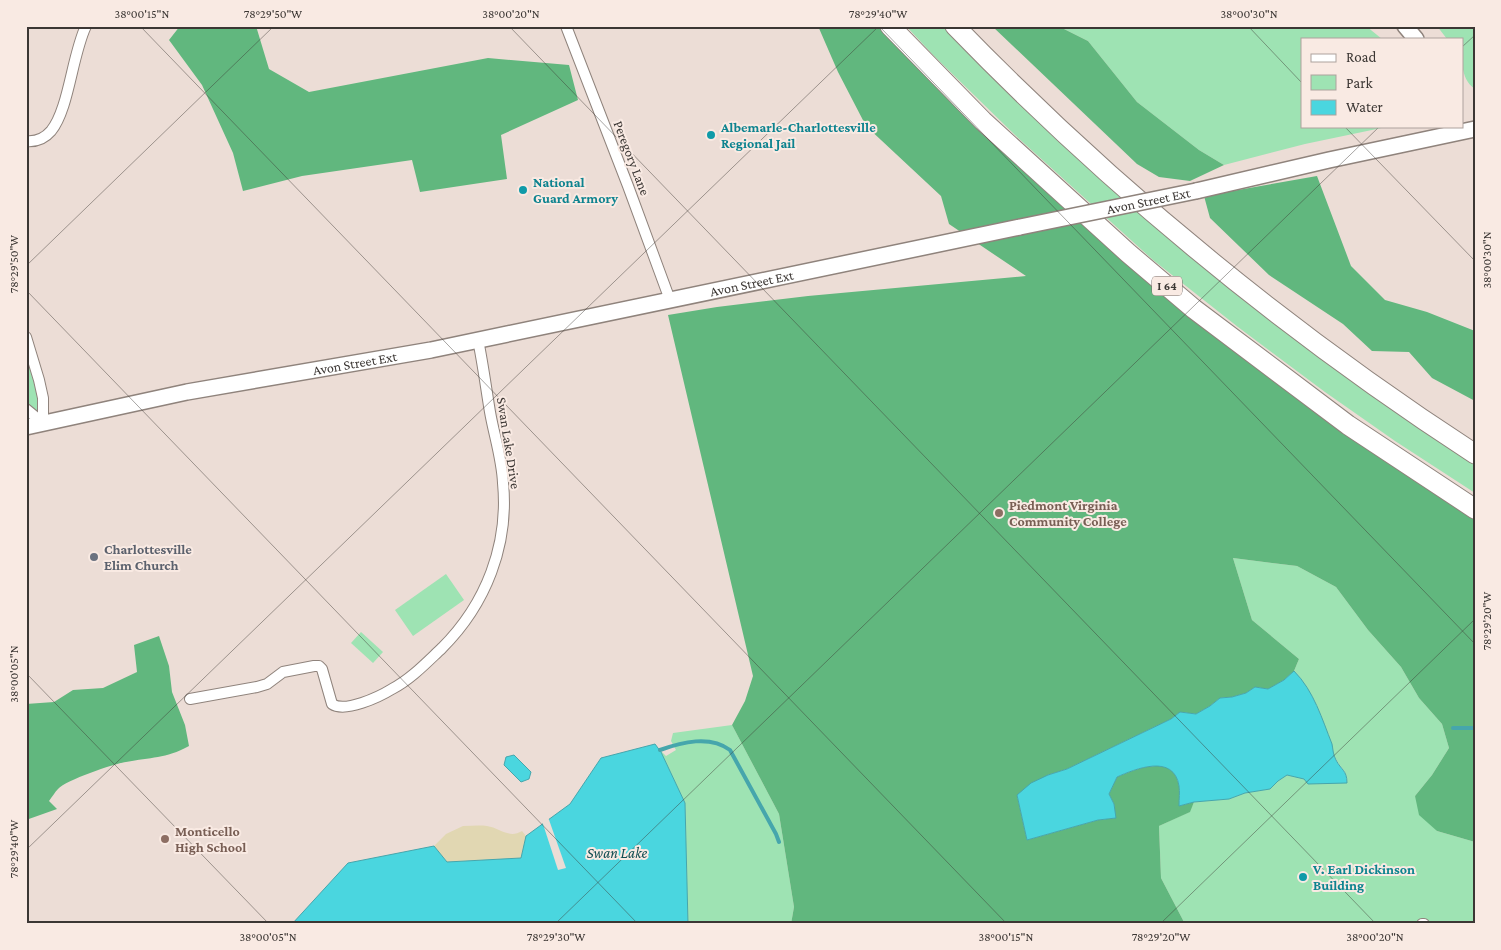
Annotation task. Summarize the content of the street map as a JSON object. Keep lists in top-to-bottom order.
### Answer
{
  "streets": {
    "highway": ["I 64"],
    "main road": ["Avon Street Ext"],
    "street": ["Peregory Lane", "Swan Lake Drive"]
  },
  "crossings": [
    ["Peregory Lane", "Avon Street Ext"],
    ["Avon Street Ext", "Swan Lake Drive"]
  ],
  "water": ["Swan Lake"],
  "places": [
    "Albemarle-Charlottesville Regional Jail",
    "National Guard Armory",
    "Piedmont Virginia Community College",
    "Charlottesville Elim Church",
    "Monticello High School",
    "V. Earl Dickinson Building"
  ],
  "legend": ["Road", "Park", "Water"],
  "coordinates": [
    "38°00'15\"N",
    "78°29'50\"W",
    "38°00'20\"N",
    "78°29'40\"W",
    "38°00'30\"N",
    "78°29'20\"W",
    "38°00'05\"N",
    "78°29'30\"W"
  ]
}
